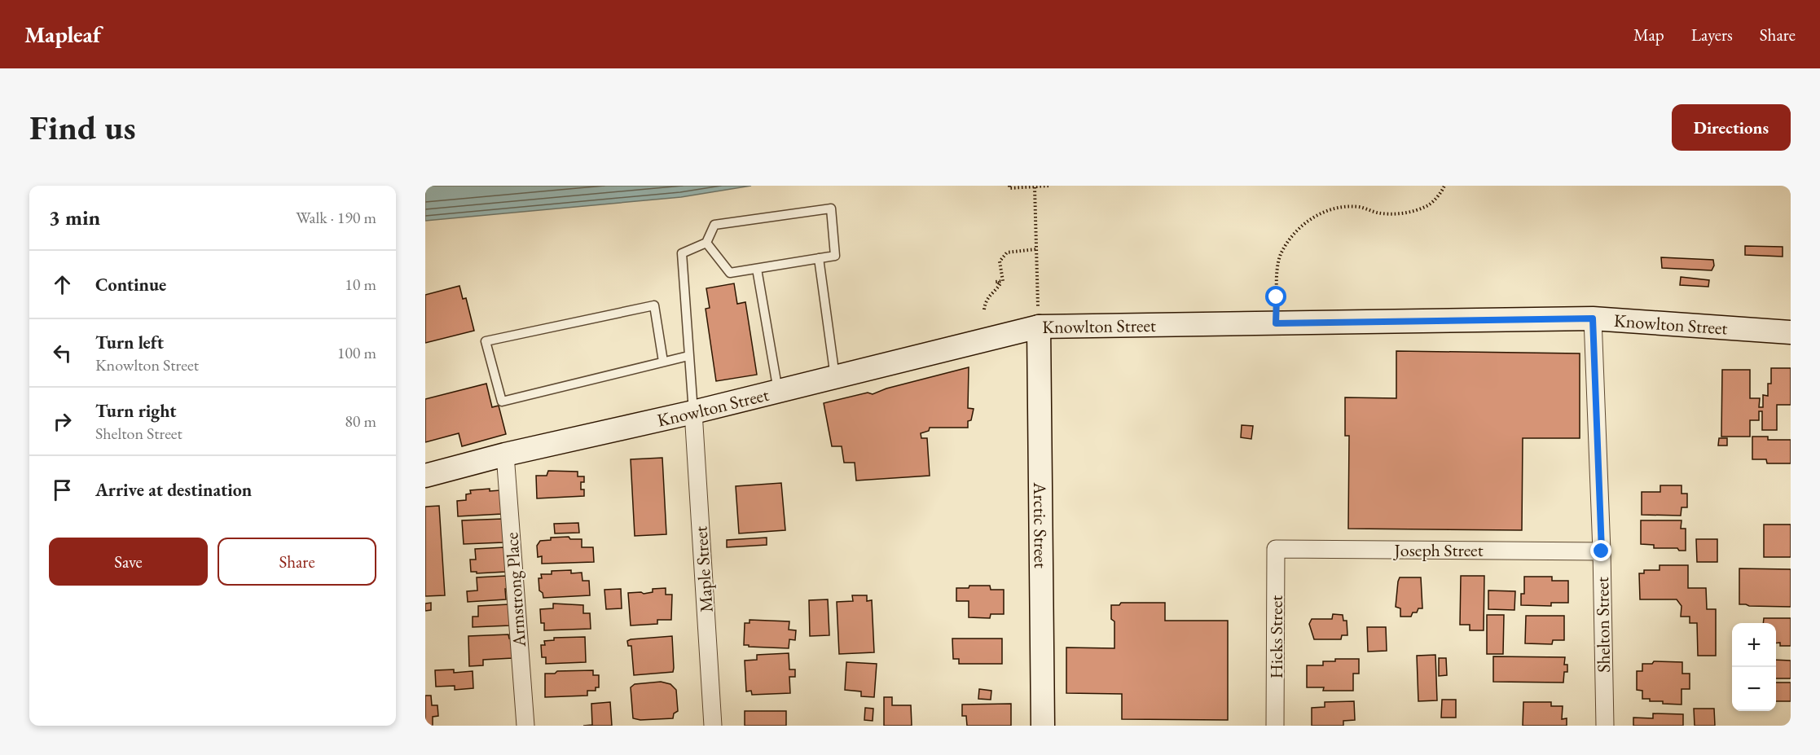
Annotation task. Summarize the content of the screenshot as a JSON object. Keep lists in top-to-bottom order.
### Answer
{
  "streets": {
    "main road": ["Knowlton Street", "Arctic Street"],
    "street": [
      "Joseph Street",
      "Maple Street",
      "Armstrong Place",
      "Shelton Street",
      "Hicks Street"
    ]
  },
  "crossings": [
    ["Knowlton Street", "Arctic Street"],
    ["Knowlton Street", "Maple Street"],
    ["Knowlton Street", "Armstrong Place"],
    ["Knowlton Street", "Shelton Street"],
    ["Joseph Street", "Shelton Street"],
    ["Joseph Street", "Hicks Street"]
  ],
  "page": {
    "header": "Mapleaf",
    "nav": ["Map", "Layers", "Share"],
    "buttons": [
      "Directions",
      ["Save", "Share"]
    ],
    "title": "Find us",
    "heading": ["3 min", "Walk · 190 m"],
    "list": [
      ["Continue", "10 m"],
      ["Turn left", "Knowlton Street", "100 m"],
      ["Turn right", "Shelton Street", "80 m"],
      "Arrive at destination"
    ],
    "map_buttons": ["+", "−"]
  }
}
